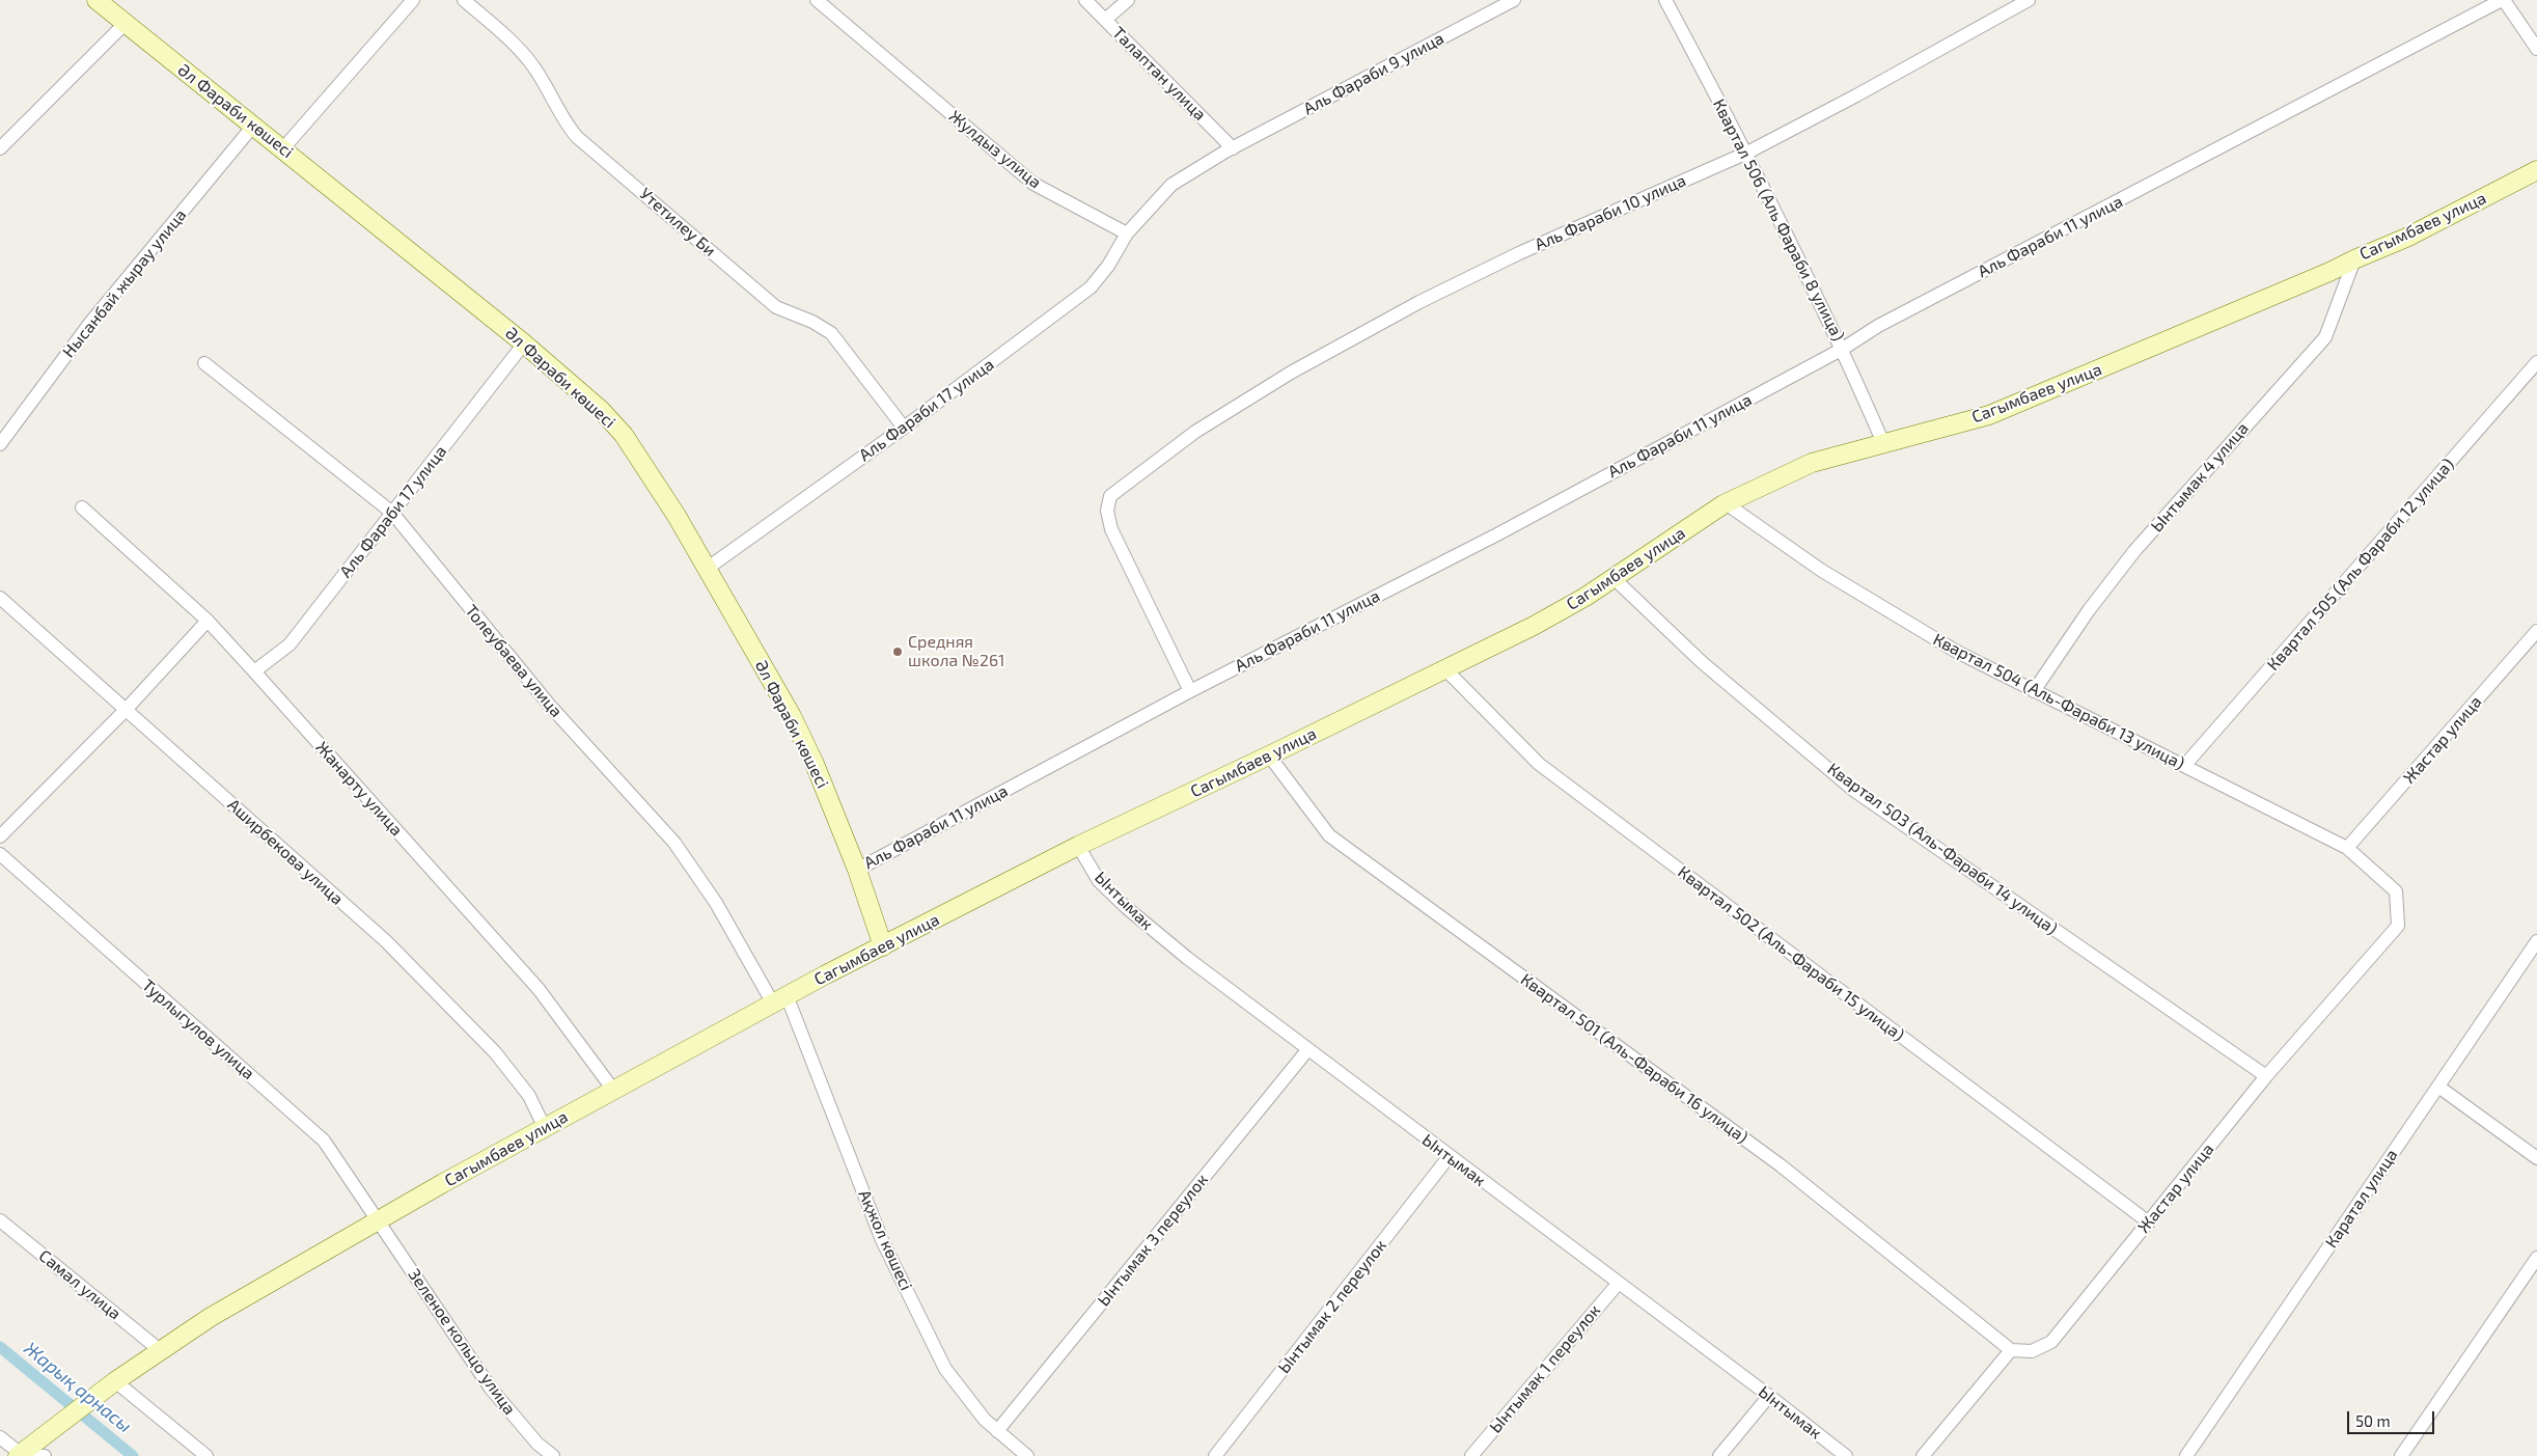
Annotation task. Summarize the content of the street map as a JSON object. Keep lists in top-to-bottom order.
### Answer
{
  "streets": {
    "street": [
      "Талаптан улица",
      "Аль Фараби 9 улица",
      "Әл Фараби көшесі",
      "Жулдыз улица",
      "Аль Фараби 10 улица",
      "Квартал 506 (Аль Фараби 8 улица)",
      "Утетилеу Би",
      "Сагымбаев улица",
      "Аль Фараби 11 улица",
      "Нысанбай жырау улица",
      "Аль Фараби 17 улица",
      "Ынтымак 4 улица",
      "Квартал 505 (Аль Фараби 12 улица)",
      "Толеубаева улица",
      "Квартал 504 (Аль-Фараби 13 улица)",
      "Жастар улица",
      "Жанарту улица",
      "Квартал 503 (Аль-Фараби 14 улица)",
      "Аширбекова улица",
      "Ынтымак",
      "Квартал 502 (Аль-Фараби 15 улица)",
      "Турлыгулов улица",
      "Квартал 501 (Аль-Фараби 16 улица)",
      "Каратал улица",
      "Ақжол көшесі",
      "Ынтымак 3 переулок",
      "Самал улица",
      "Ынтымак 2 переулок",
      "Зеленое кольцо улица",
      "Ынтымак 1 переулок"
    ]
  },
  "crossings": [
    ["Талаптан улица", "Аль Фараби 9 улица"],
    ["Әл Фараби көшесі", "Сагымбаев улица"],
    ["Әл Фараби көшесі", "Аль Фараби 11 улица"],
    ["Әл Фараби көшесі", "Нысанбай жырау улица"],
    ["Әл Фараби көшесі", "Аль Фараби 17 улица"],
    ["Жулдыз улица", "Аль Фараби 17 улица"],
    ["Аль Фараби 10 улица", "Квартал 506 (Аль Фараби 8 улица)"],
    ["Аль Фараби 10 улица", "Аль Фараби 11 улица"],
    ["Квартал 506 (Аль Фараби 8 улица)", "Сагымбаев улица"],
    ["Квартал 506 (Аль Фараби 8 улица)", "Аль Фараби 11 улица"],
    ["Утетилеу Би", "Аль Фараби 17 улица"],
    ["Сагымбаев улица", "Ынтымак 4 улица"],
    ["Сагымбаев улица", "Толеубаева улица"],
    ["Сагымбаев улица", "Квартал 504 (Аль-Фараби 13 улица)"],
    ["Сагымбаев улица", "Жанарту улица"],
    ["Сагымбаев улица", "Квартал 503 (Аль-Фараби 14 улица)"],
    ["Сагымбаев улица", "Аширбекова улица"],
    ["Сагымбаев улица", "Ынтымак"],
    ["Сагымбаев улица", "Квартал 502 (Аль-Фараби 15 улица)"],
    ["Сагымбаев улица", "Турлыгулов улица"],
    ["Сагымбаев улица", "Квартал 501 (Аль-Фараби 16 улица)"],
    ["Сагымбаев улица", "Ақжол көшесі"],
    ["Сагымбаев улица", "Самал улица"],
    ["Сагымбаев улица", "Зеленое кольцо улица"],
    ["Аль Фараби 17 улица", "Толеубаева улица"],
    ["Аль Фараби 17 улица", "Жанарту улица"],
    ["Ынтымак 4 улица", "Квартал 504 (Аль-Фараби 13 улица)"],
    ["Квартал 505 (Аль Фараби 12 улица)", "Квартал 504 (Аль-Фараби 13 улица)"],
    ["Толеубаева улица", "Ақжол көшесі"],
    ["Квартал 504 (Аль-Фараби 13 улица)", "Жастар улица"],
    ["Жастар улица", "Квартал 503 (Аль-Фараби 14 улица)"],
    ["Жастар улица", "Квартал 502 (Аль-Фараби 15 улица)"],
    ["Жастар улица", "Квартал 501 (Аль-Фараби 16 улица)"],
    ["Ынтымак", "Ынтымак 3 переулок"],
    ["Ынтымак", "Ынтымак 2 переулок"],
    ["Ынтымак", "Ынтымак 1 переулок"],
    ["Турлыгулов улица", "Зеленое кольцо улица"],
    ["Ақжол көшесі", "Ынтымак 3 переулок"]
  ],
  "water": ["Жарық арнасы"],
  "places": ["Средняя школа №261"],
  "scale_bar": "50 m"
}
